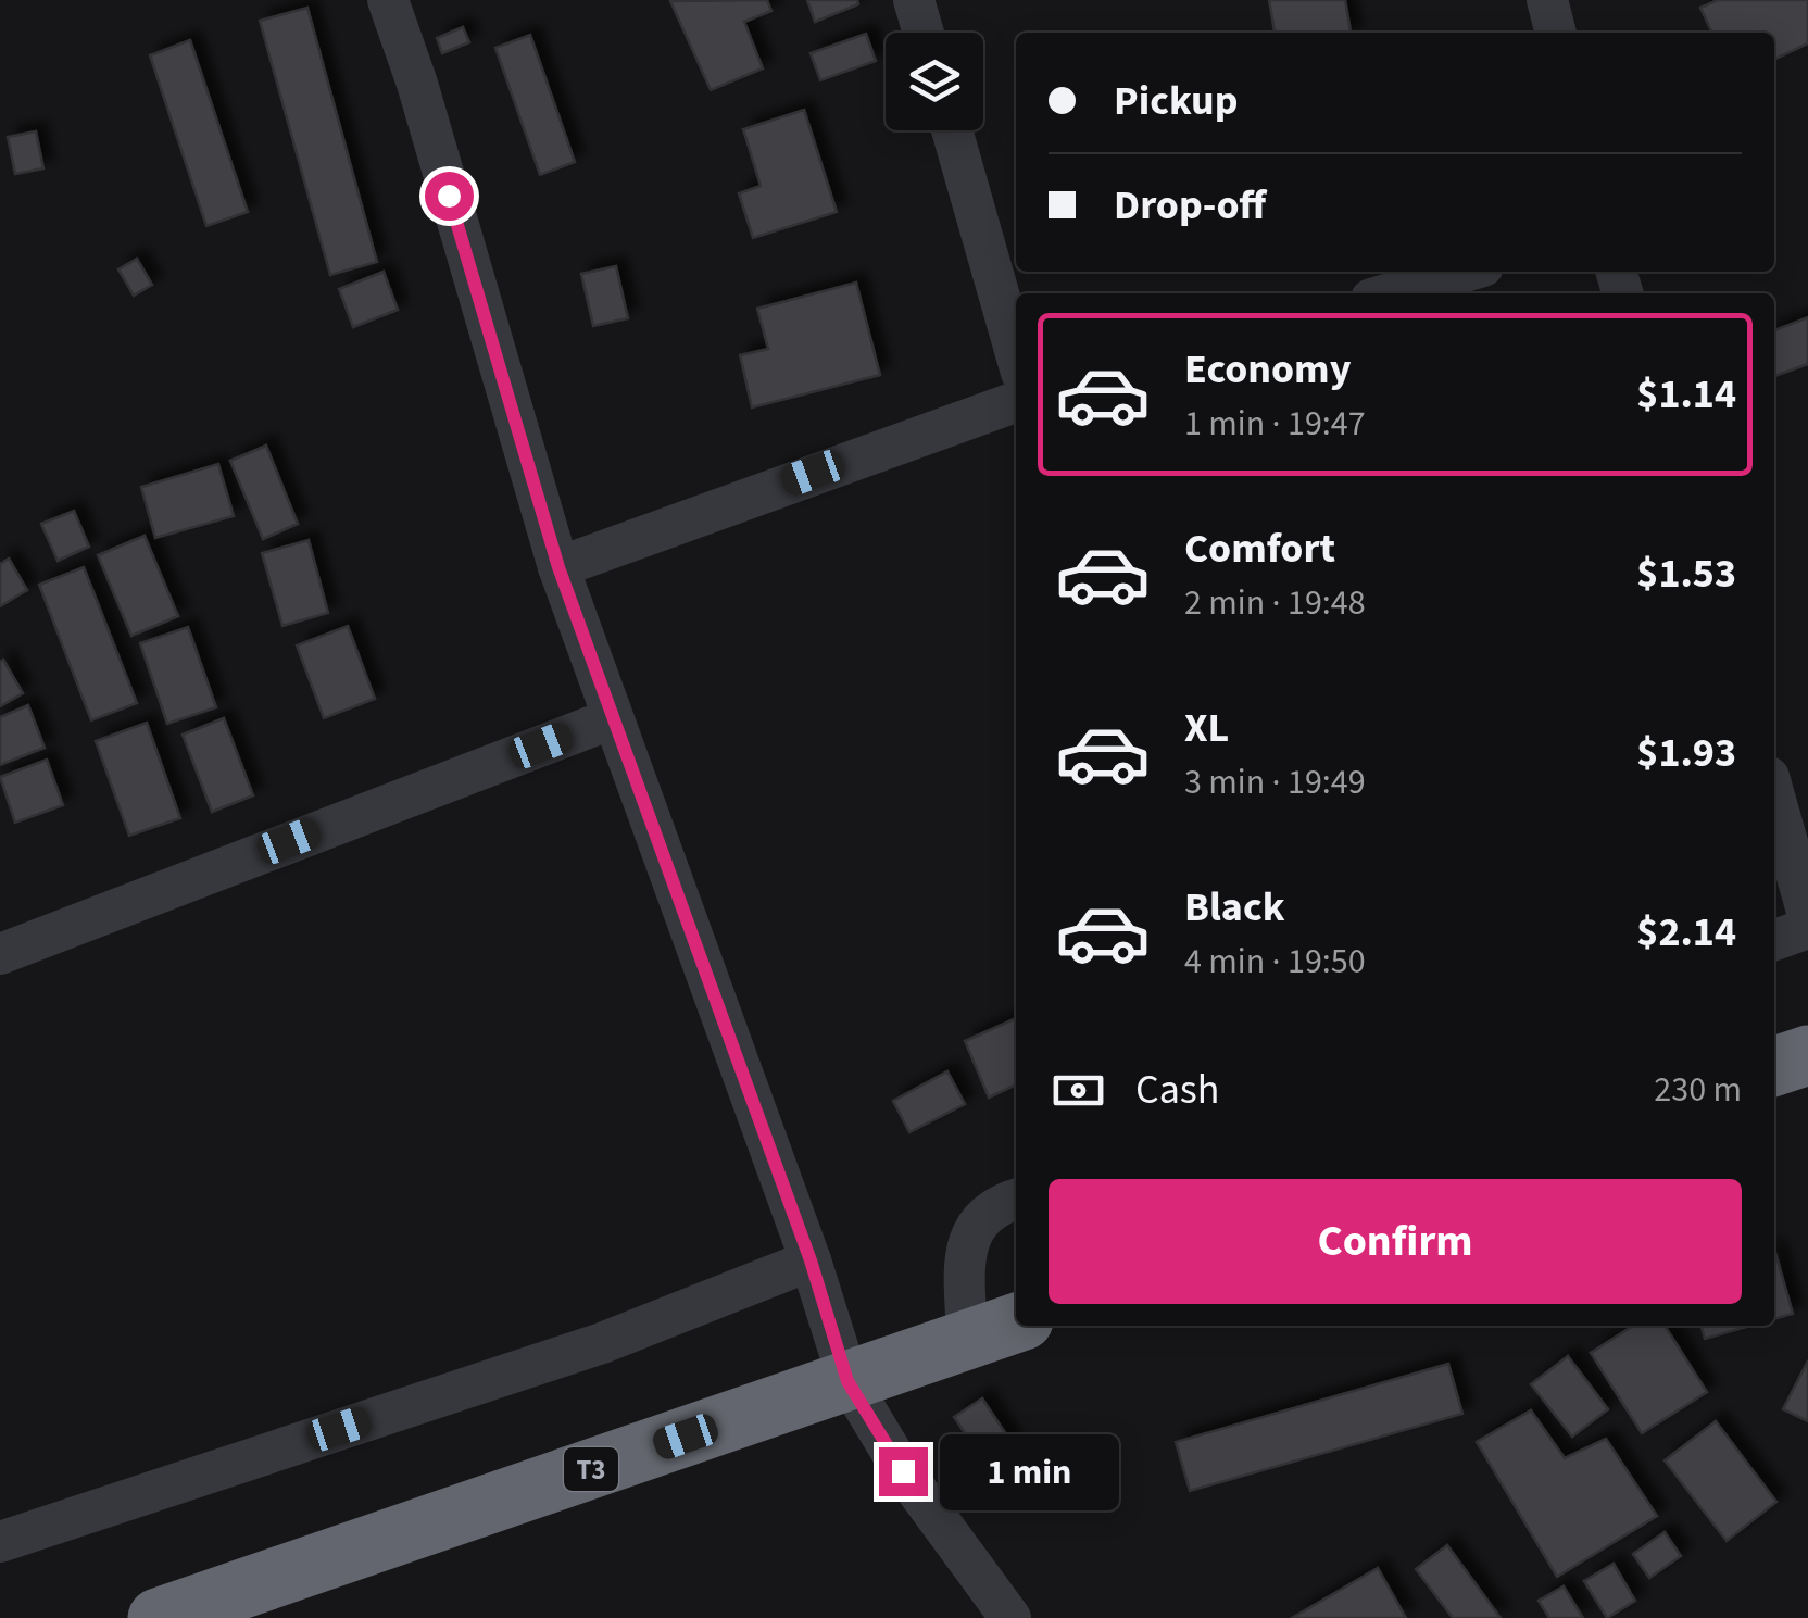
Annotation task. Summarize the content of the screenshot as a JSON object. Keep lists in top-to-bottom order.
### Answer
{
  "streets": {
    "highway": ["T3"]
  },
  "page": {
    "banner": ["Pickup", "Drop-off"],
    "list": [
      {
        "name": "Economy",
        "note": "1 min · 19:47",
        "value": "$1.14"
      },
      {
        "name": "Comfort",
        "note": "2 min · 19:48",
        "value": "$1.53"
      },
      {
        "name": "XL",
        "note": "3 min · 19:49",
        "value": "$1.93"
      },
      {
        "name": "Black",
        "note": "4 min · 19:50",
        "value": "$2.14"
      }
    ],
    "pay": ["Cash", "230 m"],
    "buttons": "Confirm",
    "bubble": "1 min"
  }
}
